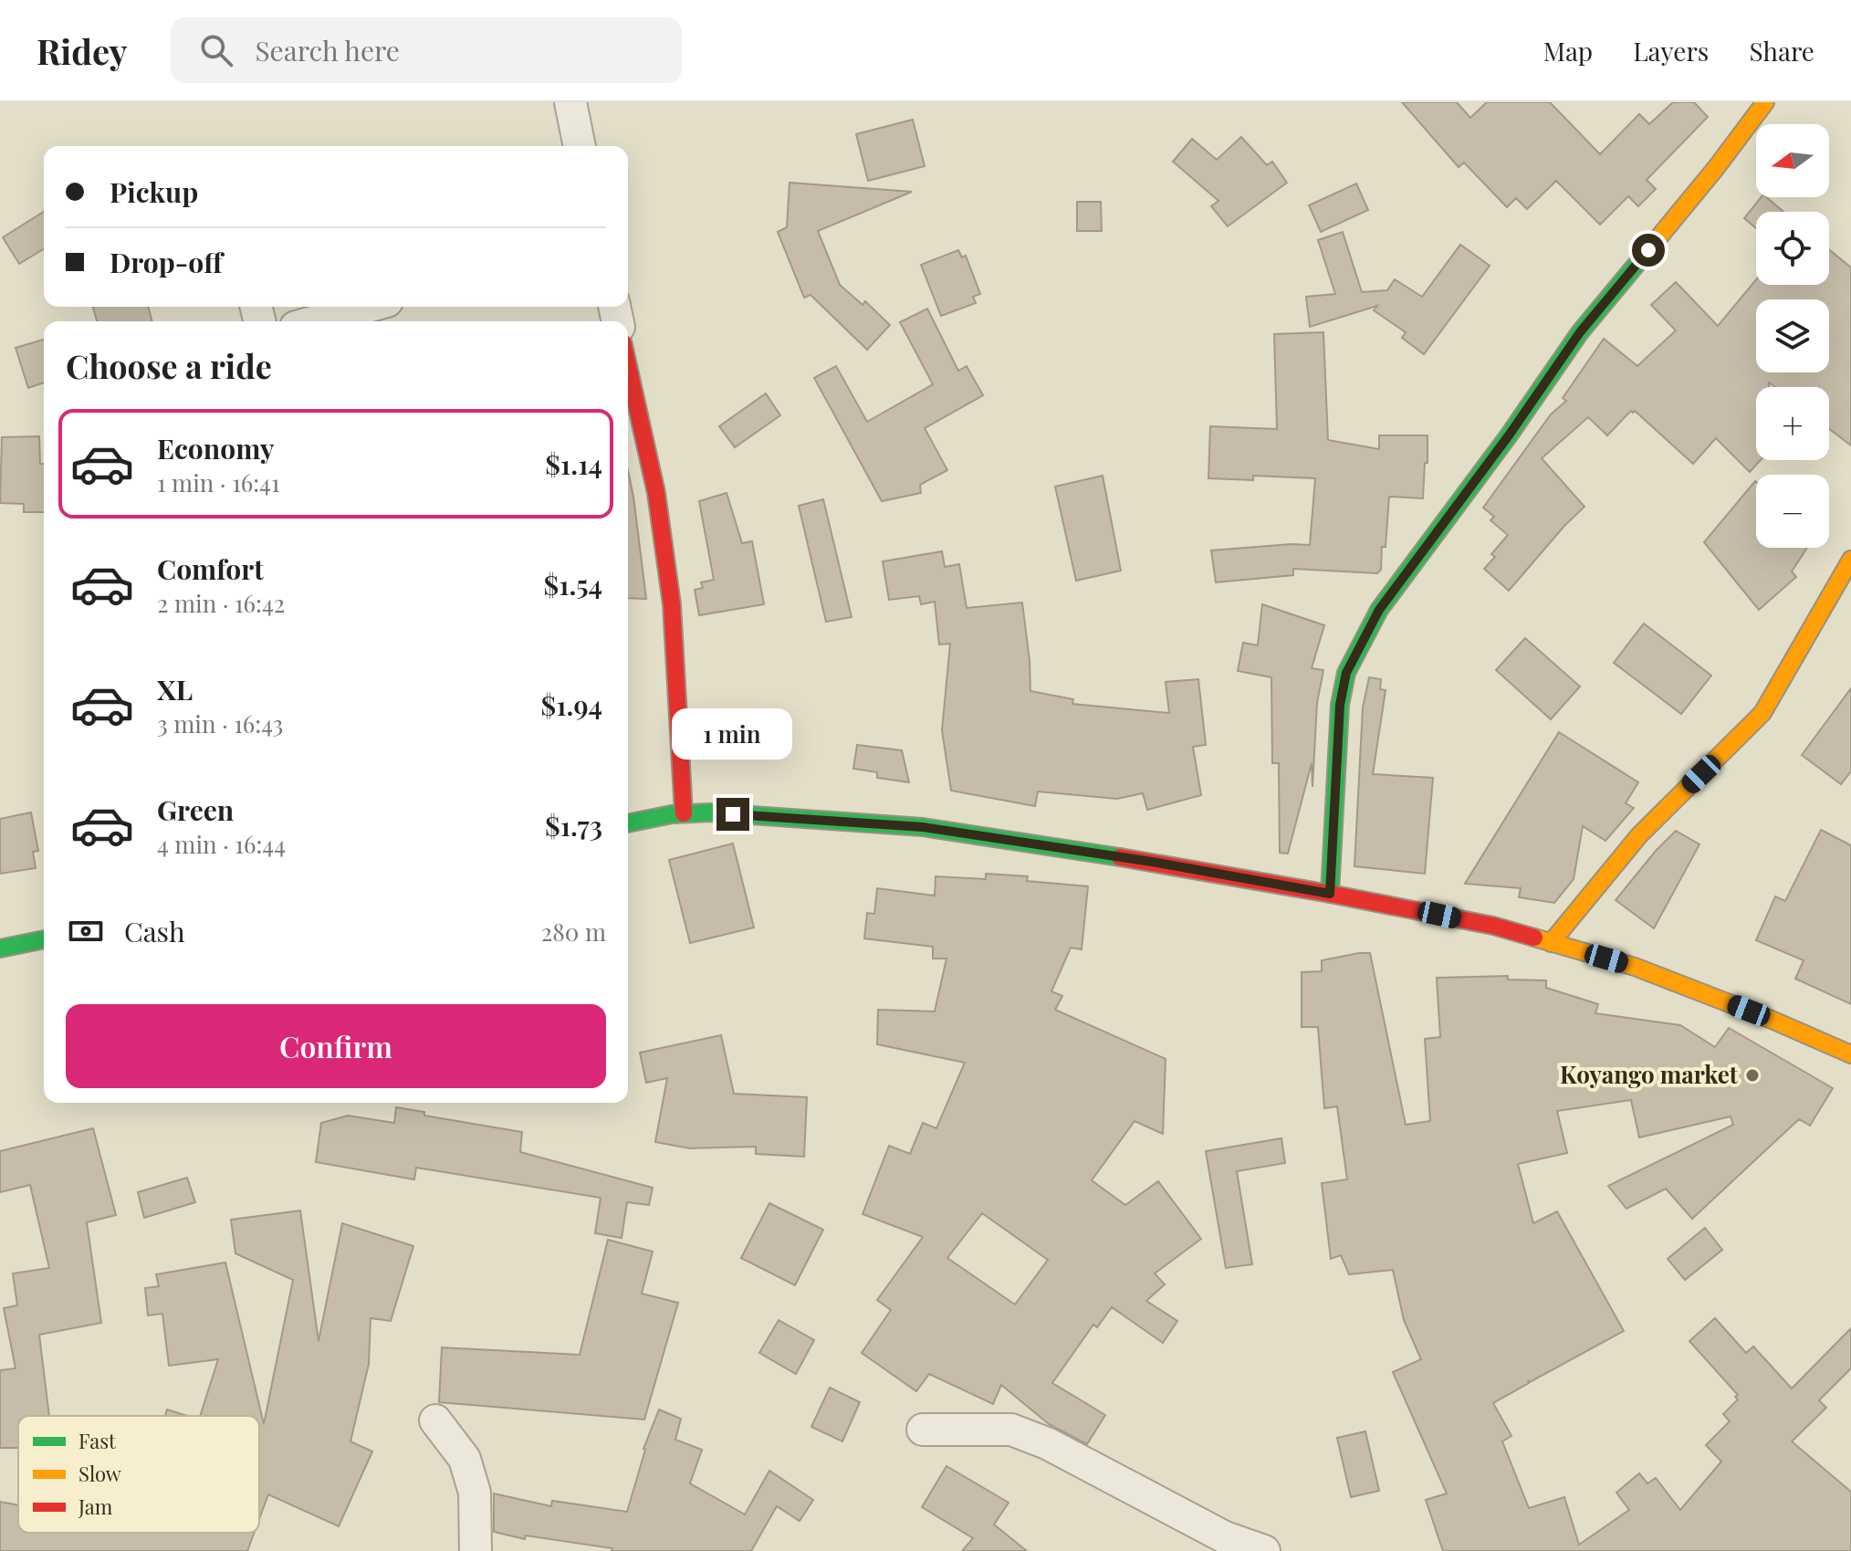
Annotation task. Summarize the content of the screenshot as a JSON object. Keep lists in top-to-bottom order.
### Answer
{
  "places": ["Koyango market"],
  "legend": ["Fast", "Slow", "Jam"],
  "north": "left",
  "page": {
    "header": "Ridey",
    "search": "Search here",
    "nav": ["Map", "Layers", "Share"],
    "map_buttons": ["+", "−"],
    "banner": ["Pickup", "Drop-off"],
    "heading": "Choose a ride",
    "list": [
      {
        "name": "Economy",
        "note": "1 min · 16:41",
        "value": "$1.14"
      },
      {
        "name": "Comfort",
        "note": "2 min · 16:42",
        "value": "$1.54"
      },
      {
        "name": "XL",
        "note": "3 min · 16:43",
        "value": "$1.94"
      },
      {
        "name": "Green",
        "note": "4 min · 16:44",
        "value": "$1.73"
      }
    ],
    "bubble": "1 min",
    "pay": ["Cash", "280 m"],
    "buttons": "Confirm"
  }
}
